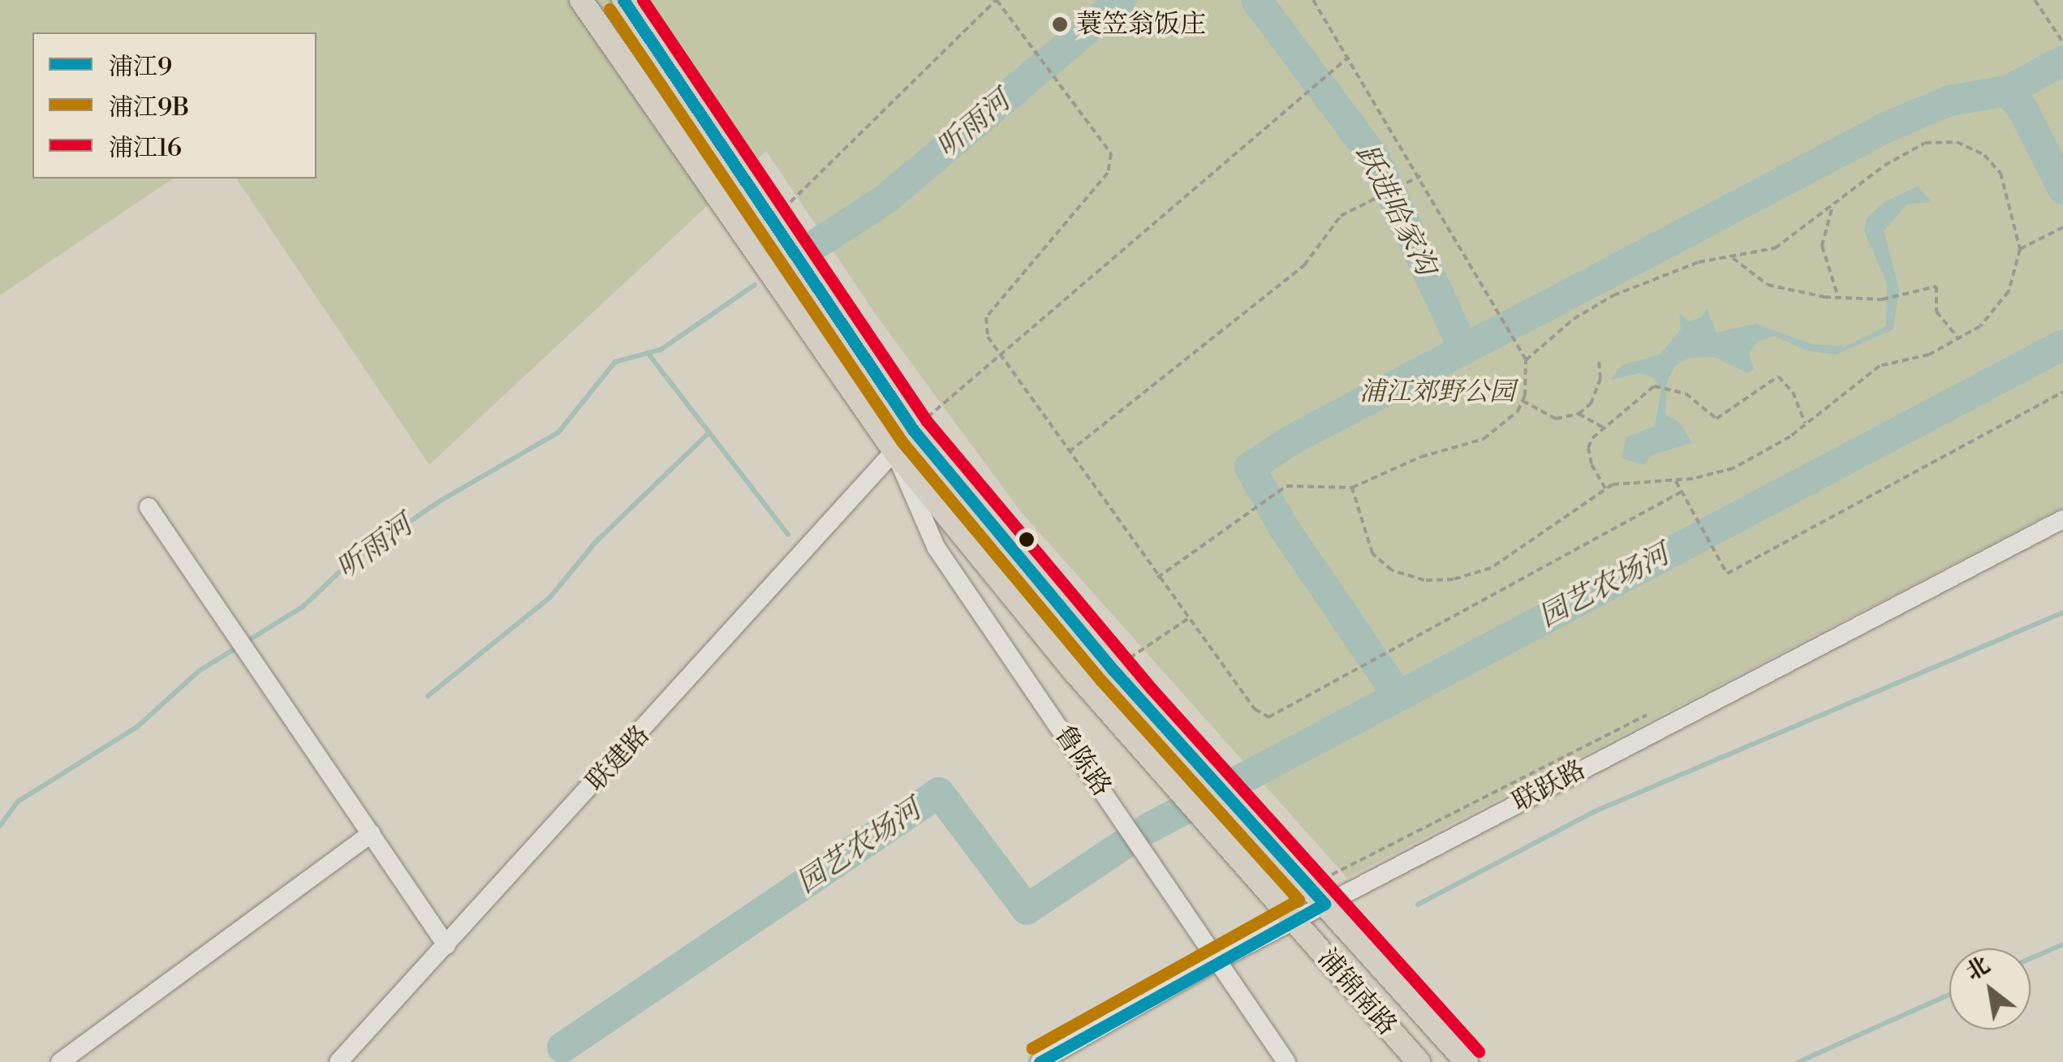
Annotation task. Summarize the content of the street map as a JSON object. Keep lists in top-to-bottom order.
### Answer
{
  "streets": {
    "main road": ["浦锦南路"],
    "street": ["联建路", "鲁陈路", "联跃路"]
  },
  "crossings": [
    ["联建路", "鲁陈路"],
    ["联建路", "浦锦南路"],
    ["鲁陈路", "联跃路"],
    ["鲁陈路", "浦锦南路"],
    ["联跃路", "浦锦南路"]
  ],
  "water": ["听雨河", "跃进哈家沟", "园艺农场河"],
  "parks": ["浦江郊野公园"],
  "places": ["蓑笠翁饭庄"],
  "lines": ["transit line 浦江9", "transit line 浦江16", "transit line 浦江9B"],
  "legend": ["浦江9", "浦江9B", "浦江16"],
  "north": "top left"
}
